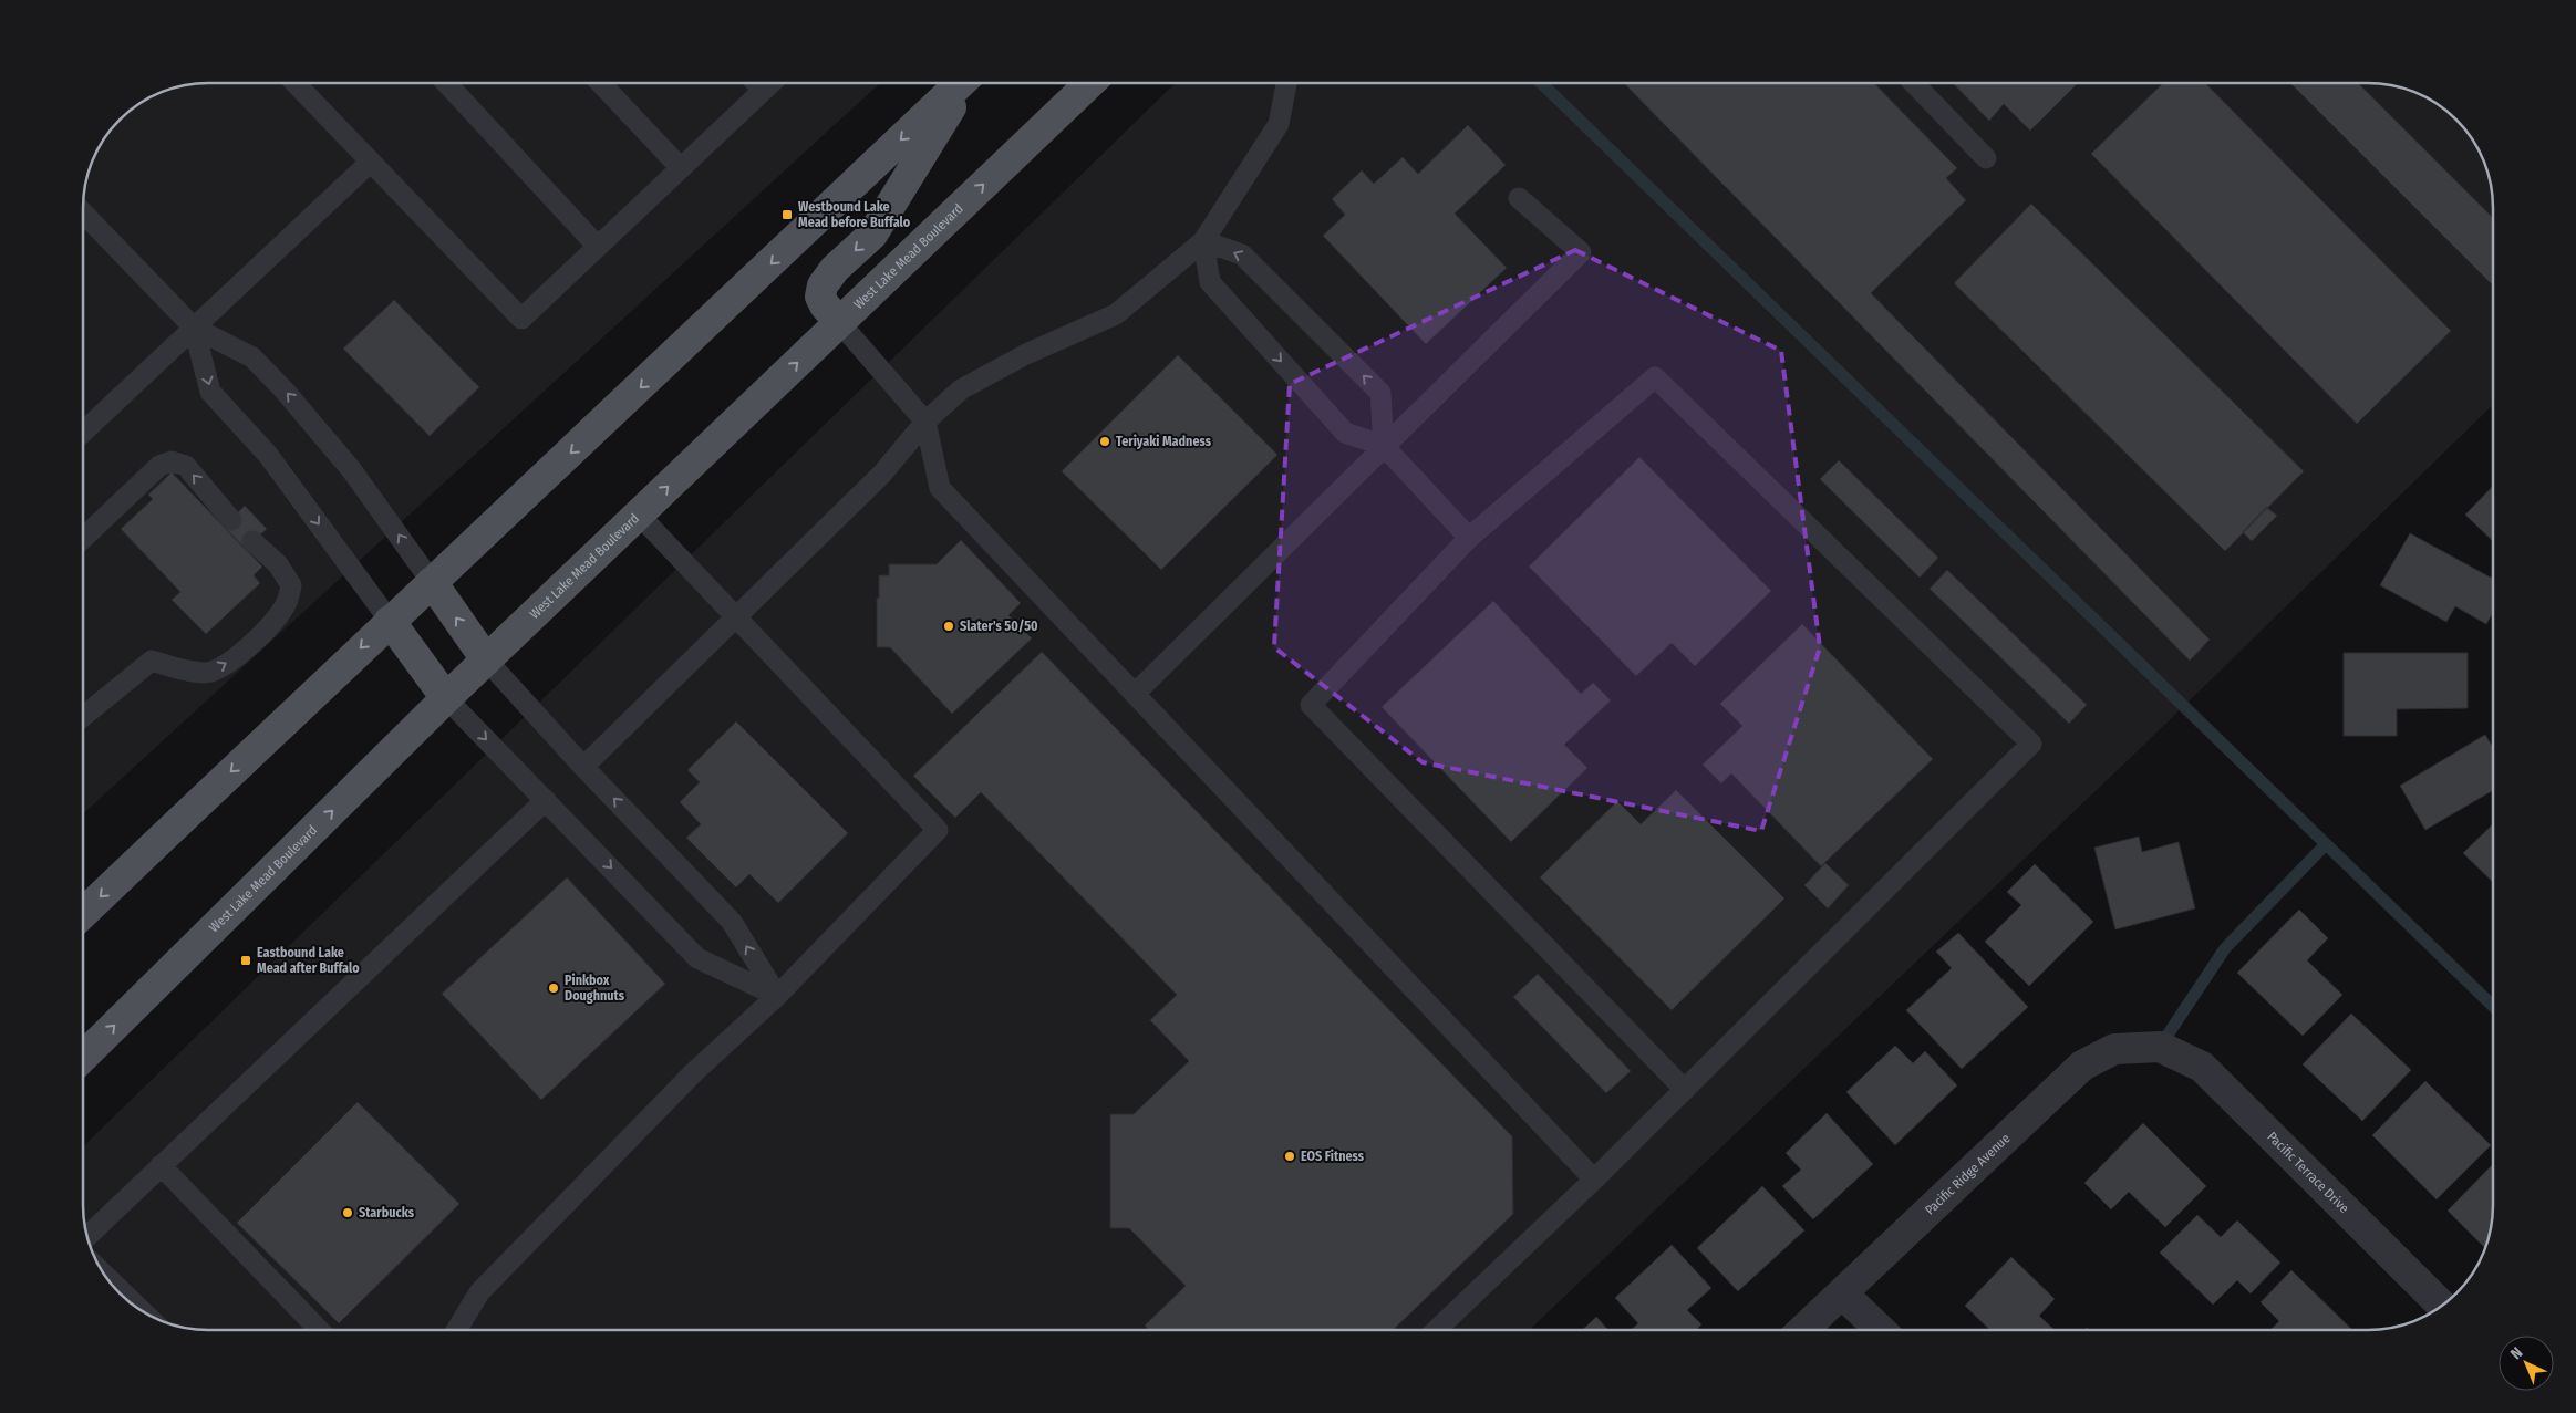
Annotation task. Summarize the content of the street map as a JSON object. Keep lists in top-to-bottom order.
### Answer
{
  "streets": {
    "main road": ["West Lake Mead Boulevard"],
    "street": ["Pacific Terrace Drive", "Pacific Ridge Avenue"]
  },
  "crossings": [
    ["Pacific Terrace Drive", "Pacific Ridge Avenue"]
  ],
  "places": {
    "transit": ["Westbound Lake Mead before Buffalo", "Eastbound Lake Mead after Buffalo"],
    "other": [
      "Teriyaki Madness",
      "Slater's 50/50",
      "Pinkbox Doughnuts",
      "EOS Fitness",
      "Starbucks"
    ]
  },
  "north": "top left"
}
